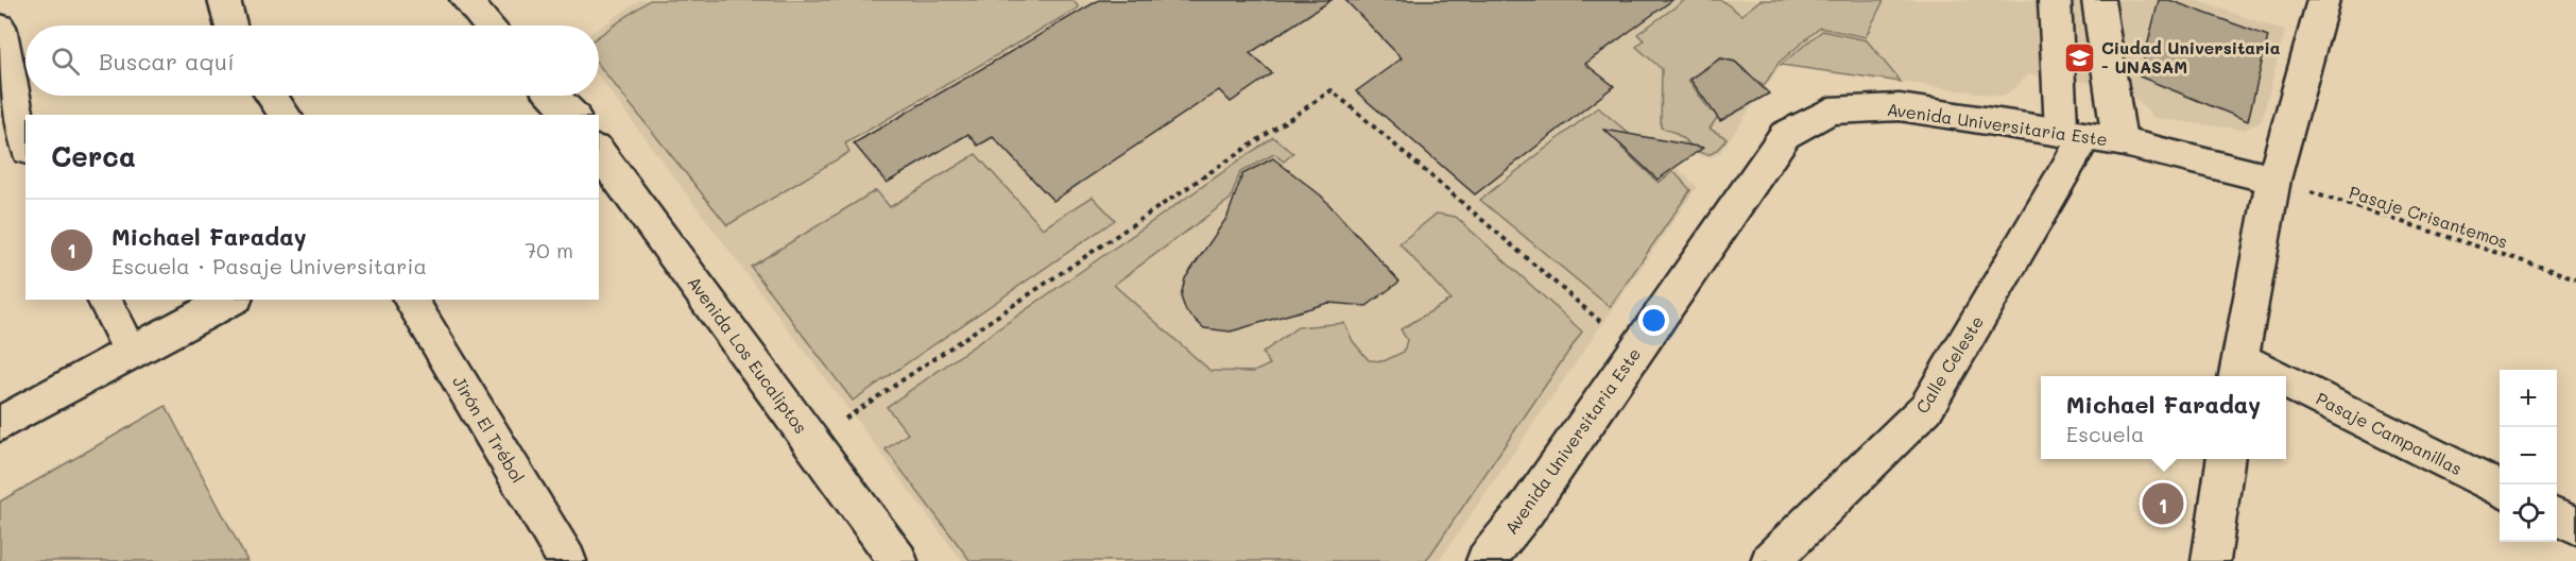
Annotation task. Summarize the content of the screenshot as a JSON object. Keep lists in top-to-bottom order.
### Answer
{
  "streets": {
    "street": [
      "Avenida Universitaria Este",
      "Avenida Los Eucaliptos",
      "Calle Celeste",
      "Jirón El Trébol",
      "Pasaje Campanillas"
    ],
    "path": ["Pasaje Crisantemos"]
  },
  "crossings": [
    ["Avenida Universitaria Este", "Pasaje Crisantemos"],
    ["Avenida Universitaria Este", "Calle Celeste"]
  ],
  "places": {
    "school or university": ["Ciudad Universitaria - UNASAM"]
  },
  "page": {
    "search": "Buscar aquí",
    "heading": "Cerca",
    "list": [
      {
        "mark": "1",
        "name": "Michael Faraday",
        "note": "Escuela · Pasaje Universitaria",
        "value": "70 m"
      }
    ],
    "map_buttons": ["+", "−"],
    "popup": ["Michael Faraday", "Escuela"],
    "pins": "1"
  }
}
